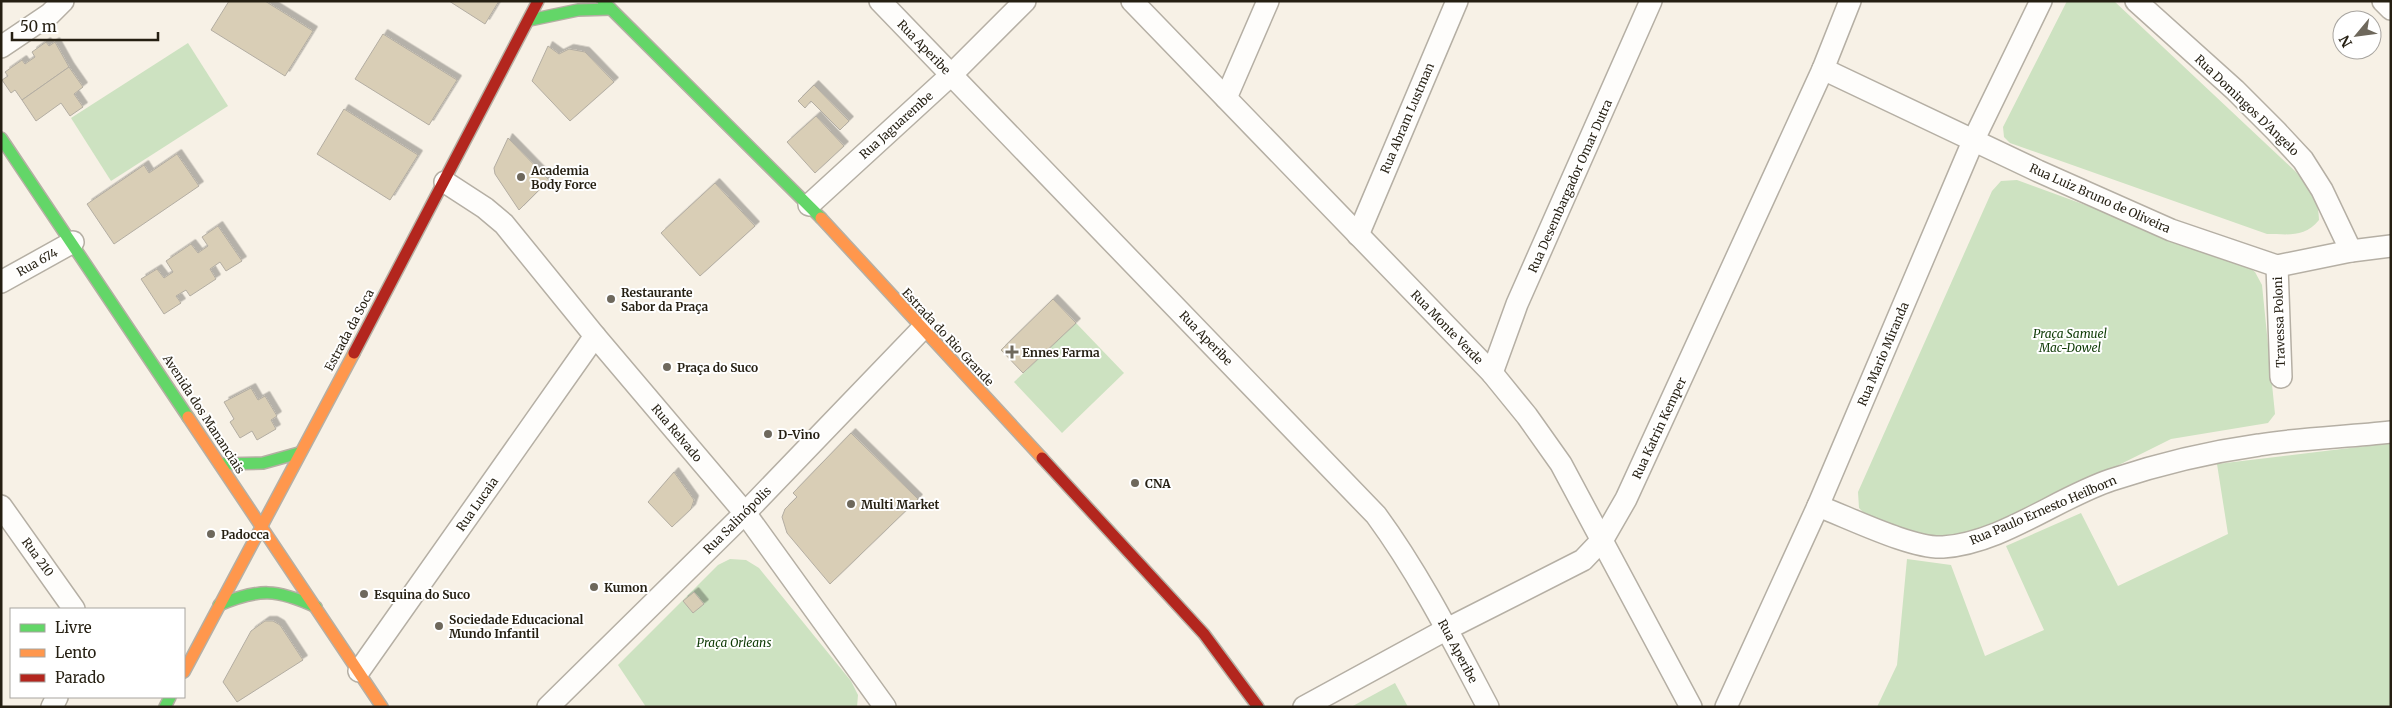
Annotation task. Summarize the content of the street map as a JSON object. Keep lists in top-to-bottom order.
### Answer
{
  "streets": {
    "street": [
      "Rua Aperibe",
      "Rua Domingos D'Angelo",
      "Rua Abram Lustman",
      "Rua Jaguarembe",
      "Rua Desembargador Omar Dutra",
      "Rua Luiz Bruno de Oliveira",
      "Rua 674",
      "Travessa Poloni",
      "Rua Monte Verde",
      "Estrada da Soca",
      "Estrada do Rio Grande",
      "Rua Mario Miranda",
      "Avenida dos Mananciais",
      "Rua Katrin Kemper",
      "Rua Relvado",
      "Rua Lucaia",
      "Rua Paulo Ernesto Heilborn",
      "Rua Salinópolis",
      "Rua 210"
    ]
  },
  "crossings": [
    ["Rua Aperibe", "Rua Jaguarembe"],
    ["Rua Aperibe", "Rua Katrin Kemper"],
    ["Rua Abram Lustman", "Rua Monte Verde"],
    ["Rua Jaguarembe", "Estrada do Rio Grande"],
    ["Rua Desembargador Omar Dutra", "Rua Monte Verde"],
    ["Rua Luiz Bruno de Oliveira", "Travessa Poloni"],
    ["Rua Luiz Bruno de Oliveira", "Rua Mario Miranda"],
    ["Rua Luiz Bruno de Oliveira", "Rua Katrin Kemper"],
    ["Rua 674", "Avenida dos Mananciais"],
    ["Rua Monte Verde", "Rua Katrin Kemper"],
    ["Estrada da Soca", "Avenida dos Mananciais"],
    ["Estrada da Soca", "Rua Relvado"],
    ["Estrada do Rio Grande", "Rua Salinópolis"],
    ["Rua Mario Miranda", "Rua Paulo Ernesto Heilborn"],
    ["Avenida dos Mananciais", "Rua Lucaia"],
    ["Rua Relvado", "Rua Lucaia"],
    ["Rua Relvado", "Rua Salinópolis"]
  ],
  "parks": ["Praça Samuel Mac-Dowel", "Praça Orleans"],
  "places": {
    "other": [
      "Academia Body Force",
      "Restaurante Sabor da Praça",
      "Praça do Suco",
      "D-Vino",
      "CNA",
      "Multi Market",
      "Padocca",
      "Kumon",
      "Esquina do Suco",
      "Sociedade Educacional Mundo Infantil"
    ],
    "health": ["Ennes Farma"]
  },
  "legend": ["Livre", "Lento", "Parado"],
  "scale_bar": "50 m",
  "north": "bottom left"
}
